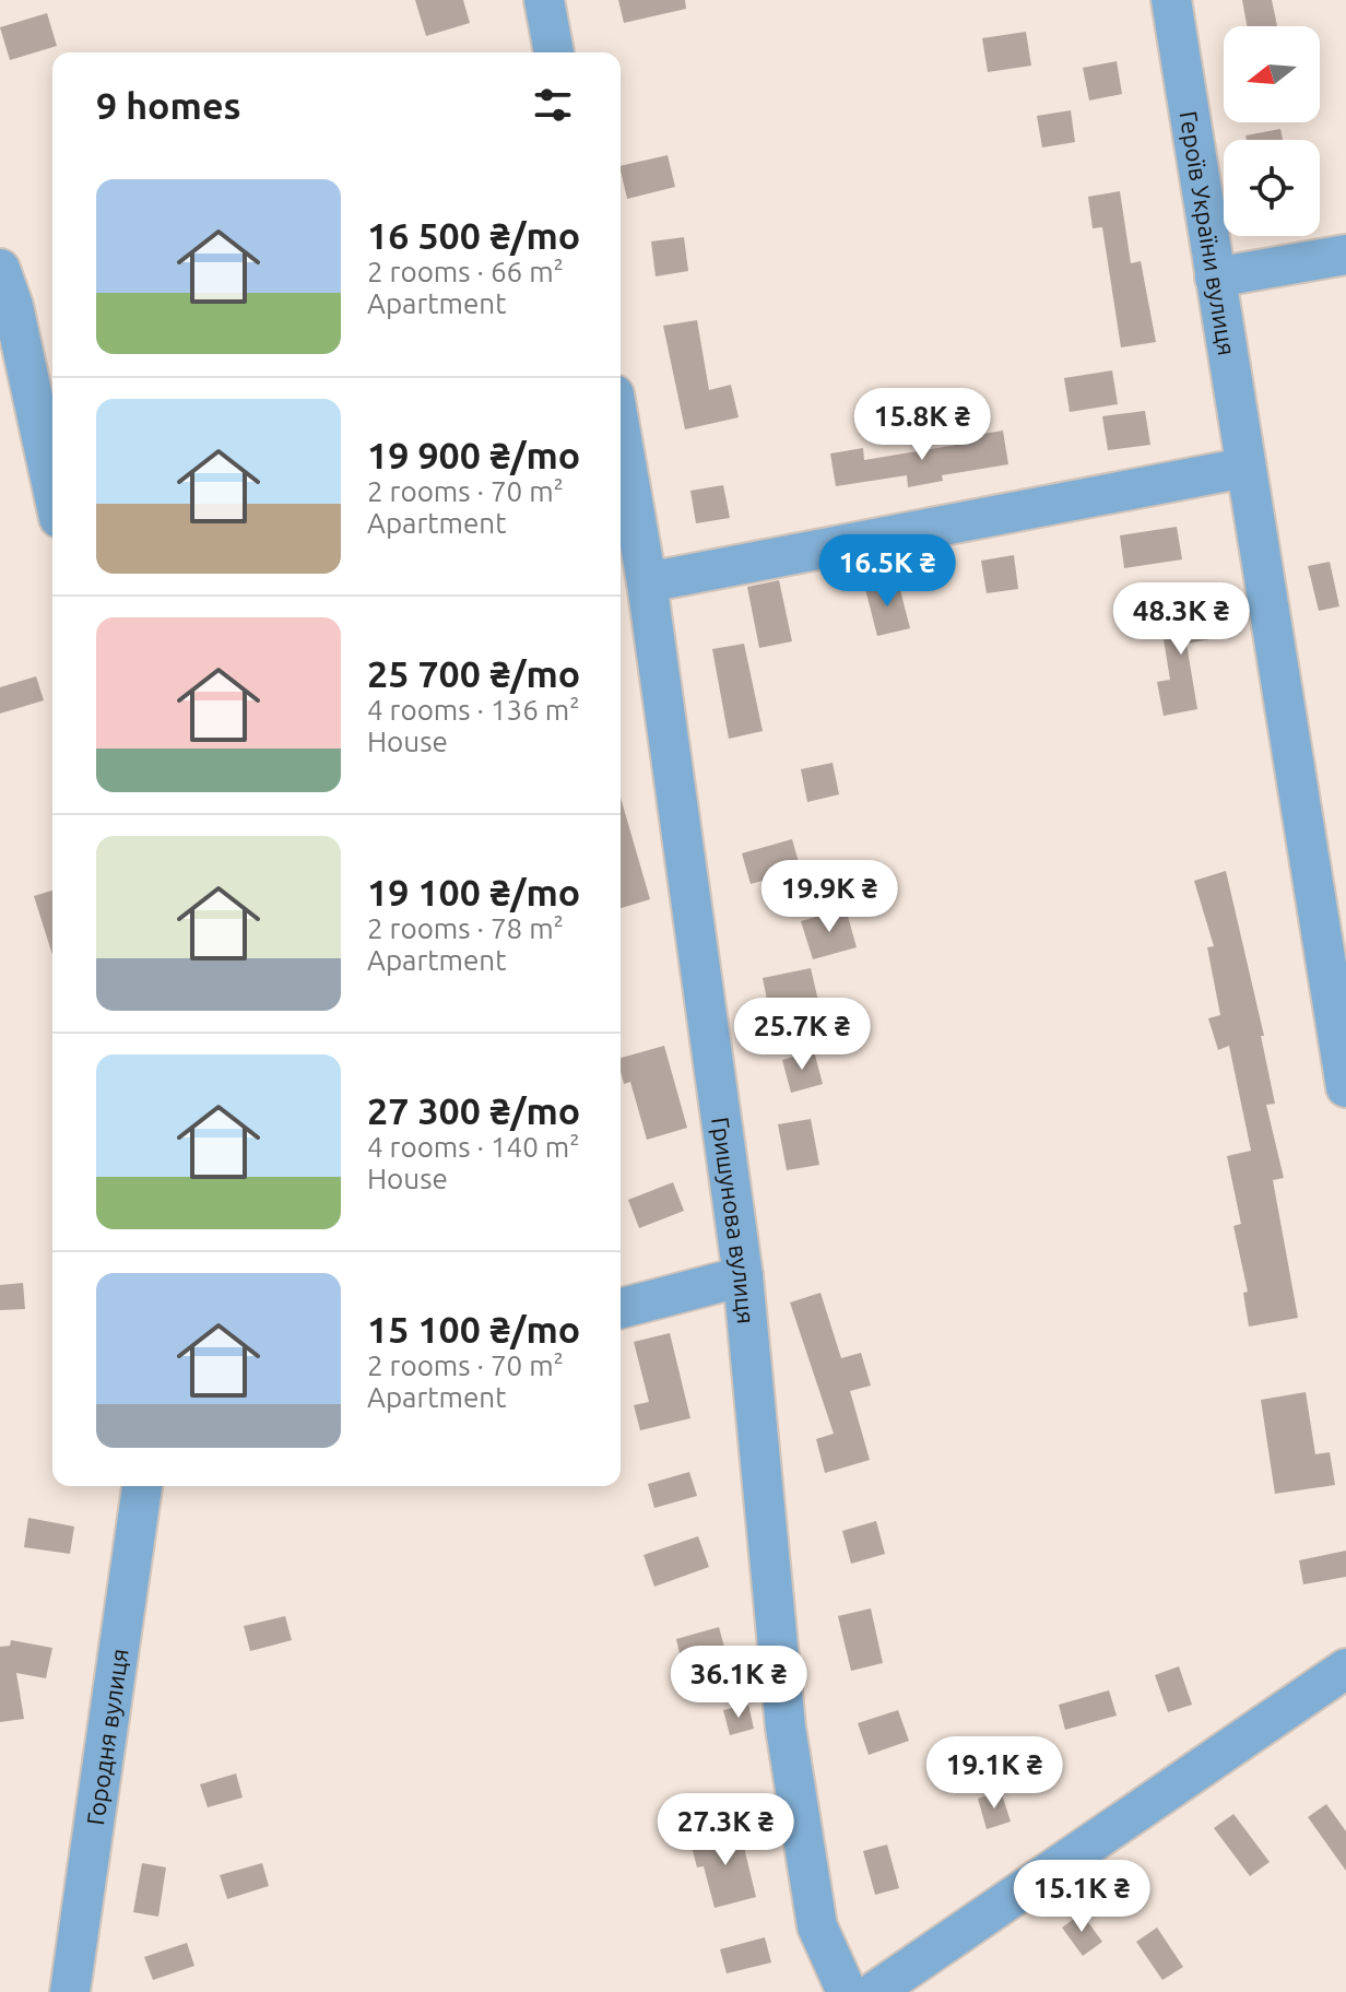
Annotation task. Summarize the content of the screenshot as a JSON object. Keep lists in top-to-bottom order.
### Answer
{
  "streets": {
    "street": ["Героїв України вулиця", "Гришунова вулиця", "Городня вулиця"]
  },
  "north": "left",
  "page": {
    "heading": "9 homes",
    "list": [
      {
        "name": "16 500 ₴/mo",
        "note": "2 rooms · 66 m² · Apartment"
      },
      {
        "name": "19 900 ₴/mo",
        "note": "2 rooms · 70 m² · Apartment"
      },
      {
        "name": "25 700 ₴/mo",
        "note": "4 rooms · 136 m² · House"
      },
      {
        "name": "19 100 ₴/mo",
        "note": "2 rooms · 78 m² · Apartment"
      },
      {
        "name": "27 300 ₴/mo",
        "note": "4 rooms · 140 m² · House"
      },
      {
        "name": "15 100 ₴/mo",
        "note": "2 rooms · 70 m² · Apartment"
      }
    ],
    "price": [
      "15.8K ₴",
      "16.5K ₴",
      "48.3K ₴",
      "19.9K ₴",
      "25.7K ₴",
      "36.1K ₴",
      "19.1K ₴",
      "27.3K ₴",
      "15.1K ₴"
    ]
  }
}
